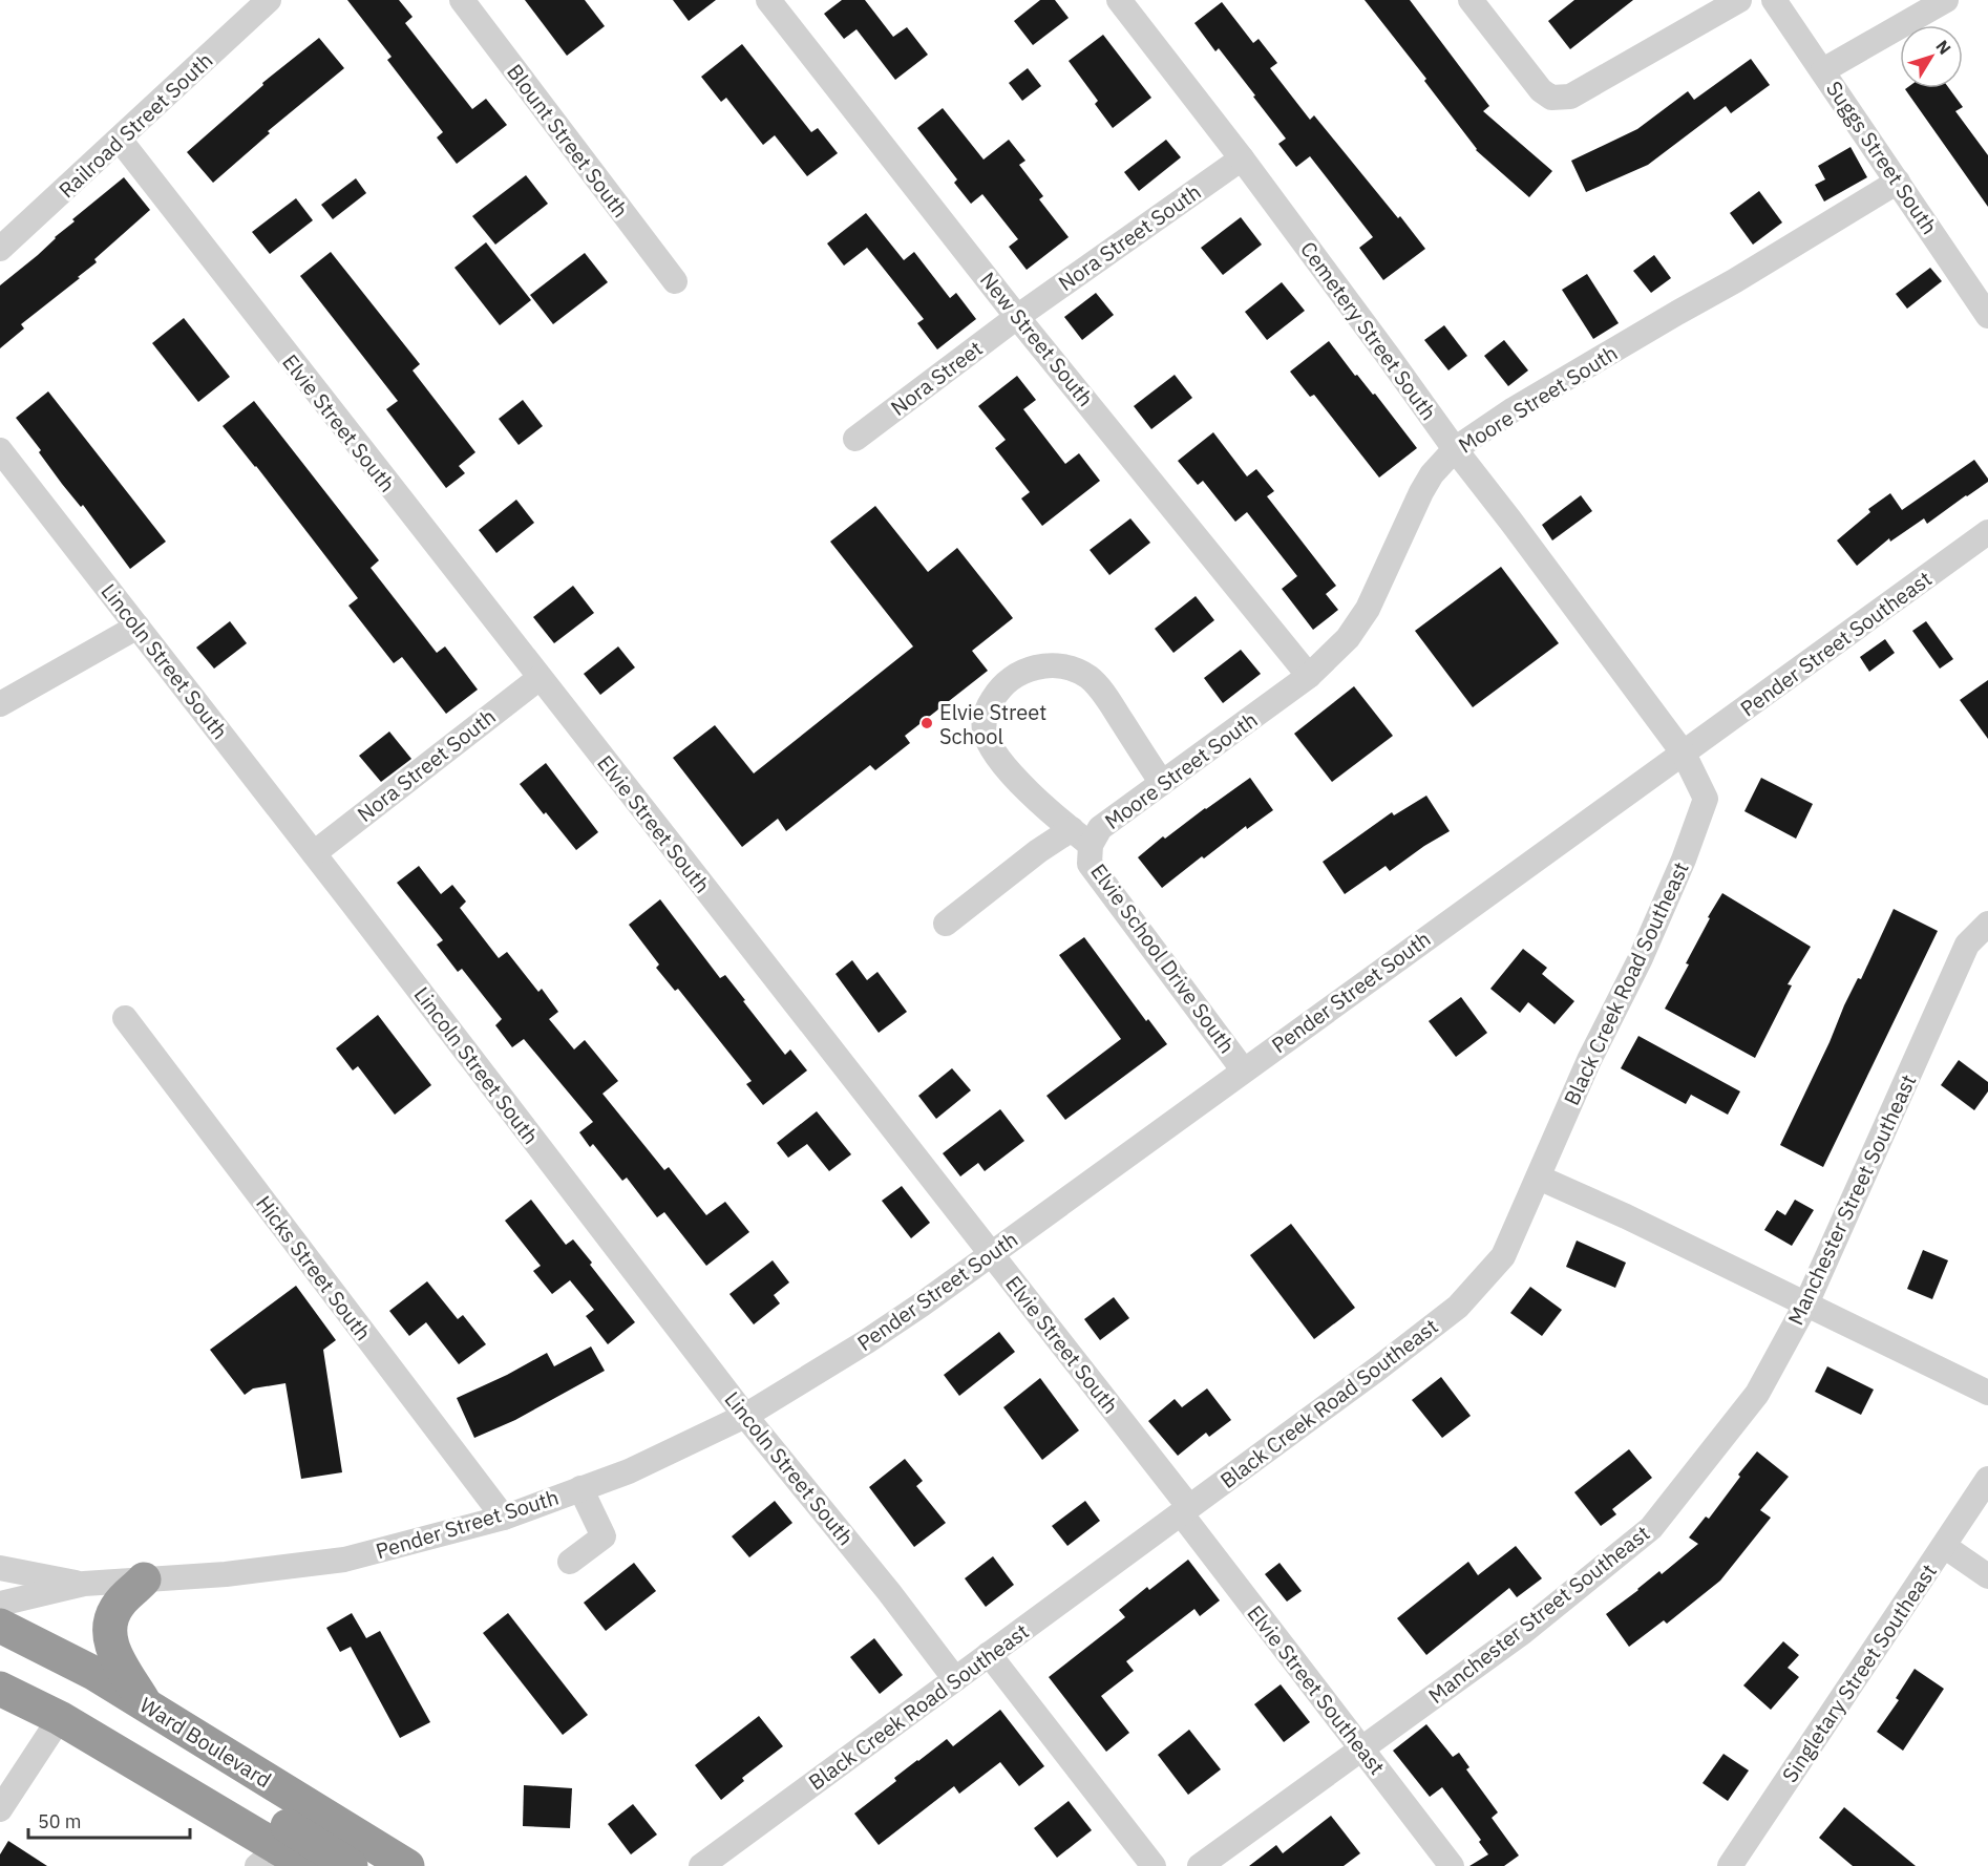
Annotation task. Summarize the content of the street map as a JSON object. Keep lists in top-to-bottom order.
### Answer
{
  "streets": {
    "highway": ["Ward Boulevard"],
    "street": [
      "Railroad Street South",
      "Blount Street South",
      "Suggs Street South",
      "Nora Street South",
      "Cemetery Street South",
      "New Street South",
      "Nora Street",
      "Moore Street South",
      "Elvie Street South",
      "Pender Street Southeast",
      "Lincoln Street South",
      "Elvie School Drive South",
      "Black Creek Road Southeast",
      "Pender Street South",
      "Manchester Street Southeast",
      "Hicks Street South",
      "Singletary Street Southeast",
      "Elvie Street Southeast"
    ]
  },
  "crossings": [
    ["Railroad Street South", "Elvie Street South"],
    ["Suggs Street South", "Moore Street South"],
    ["Nora Street South", "Cemetery Street South"],
    ["Nora Street South", "New Street South"],
    ["Nora Street South", "Nora Street"],
    ["Nora Street South", "Elvie Street South"],
    ["Nora Street South", "Lincoln Street South"],
    ["Cemetery Street South", "Moore Street South"],
    ["Cemetery Street South", "Pender Street Southeast"],
    ["Cemetery Street South", "Black Creek Road Southeast"],
    ["Cemetery Street South", "Pender Street South"],
    ["New Street South", "Nora Street"],
    ["New Street South", "Moore Street South"],
    ["Moore Street South", "Elvie School Drive South"],
    ["Elvie Street South", "Black Creek Road Southeast"],
    ["Elvie Street South", "Pender Street South"],
    ["Elvie Street South", "Elvie Street Southeast"],
    ["Pender Street Southeast", "Black Creek Road Southeast"],
    ["Pender Street Southeast", "Pender Street South"],
    ["Lincoln Street South", "Black Creek Road Southeast"],
    ["Lincoln Street South", "Pender Street South"],
    ["Elvie School Drive South", "Pender Street South"],
    ["Black Creek Road Southeast", "Pender Street South"],
    ["Black Creek Road Southeast", "Elvie Street Southeast"],
    ["Pender Street South", "Hicks Street South"],
    ["Manchester Street Southeast", "Elvie Street Southeast"]
  ],
  "places": ["Elvie Street School"],
  "scale_bar": "50 m",
  "north": "top right"
}
